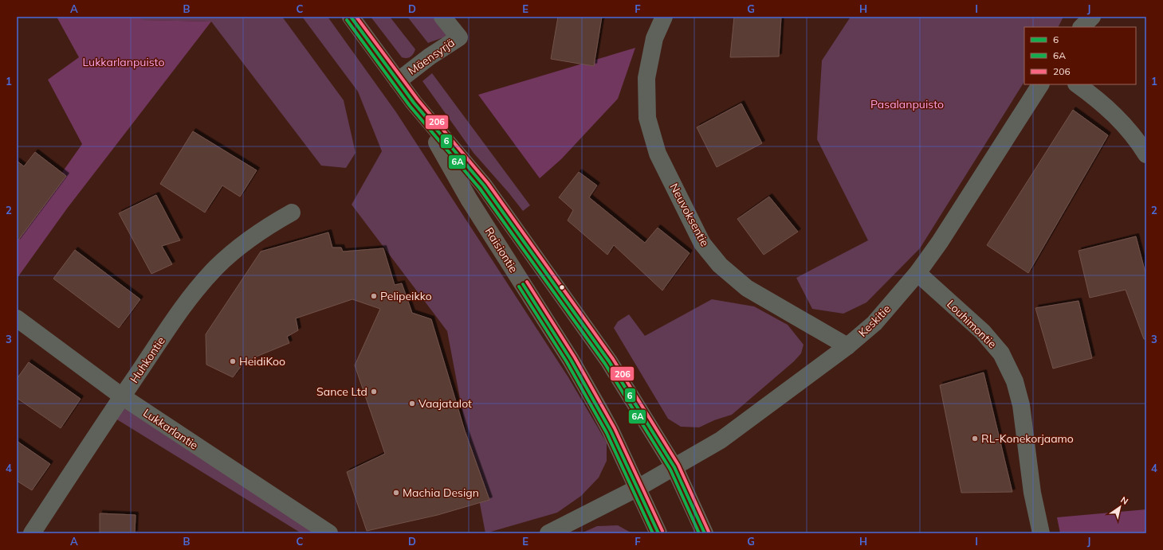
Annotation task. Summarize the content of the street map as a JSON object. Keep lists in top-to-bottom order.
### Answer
{
  "streets": {
    "main road": ["Raisiontie"],
    "street": [
      "Mäensyrjä",
      "Neuvoksentie",
      "Keskitie",
      "Louhimontie",
      "Huhkontie",
      "Lukkarlantie"
    ]
  },
  "crossings": [
    ["Mäensyrjä", "Raisiontie"],
    ["Neuvoksentie", "Keskitie"],
    ["Raisiontie", "Keskitie"],
    ["Keskitie", "Louhimontie"],
    ["Huhkontie", "Lukkarlantie"]
  ],
  "parks": ["Lukkarlanpuisto", "Pasalanpuisto"],
  "places": [
    "Pelipeikko",
    "HeidiKoo",
    "Sance Ltd",
    "Vaajatalot",
    "RL-Konekorjaamo",
    "Machia Design"
  ],
  "lines": ["transit line 6", "transit line 206", "transit line 6A"],
  "legend": ["6", "6A", "206"],
  "north": "top right",
  "grid": {
    "columns": [
      "A",
      "B",
      "C",
      "D",
      "E",
      "F",
      "G",
      "H",
      "I",
      "J"
    ],
    "rows": [
      "1",
      "2",
      "3",
      "4"
    ]
  }
}
